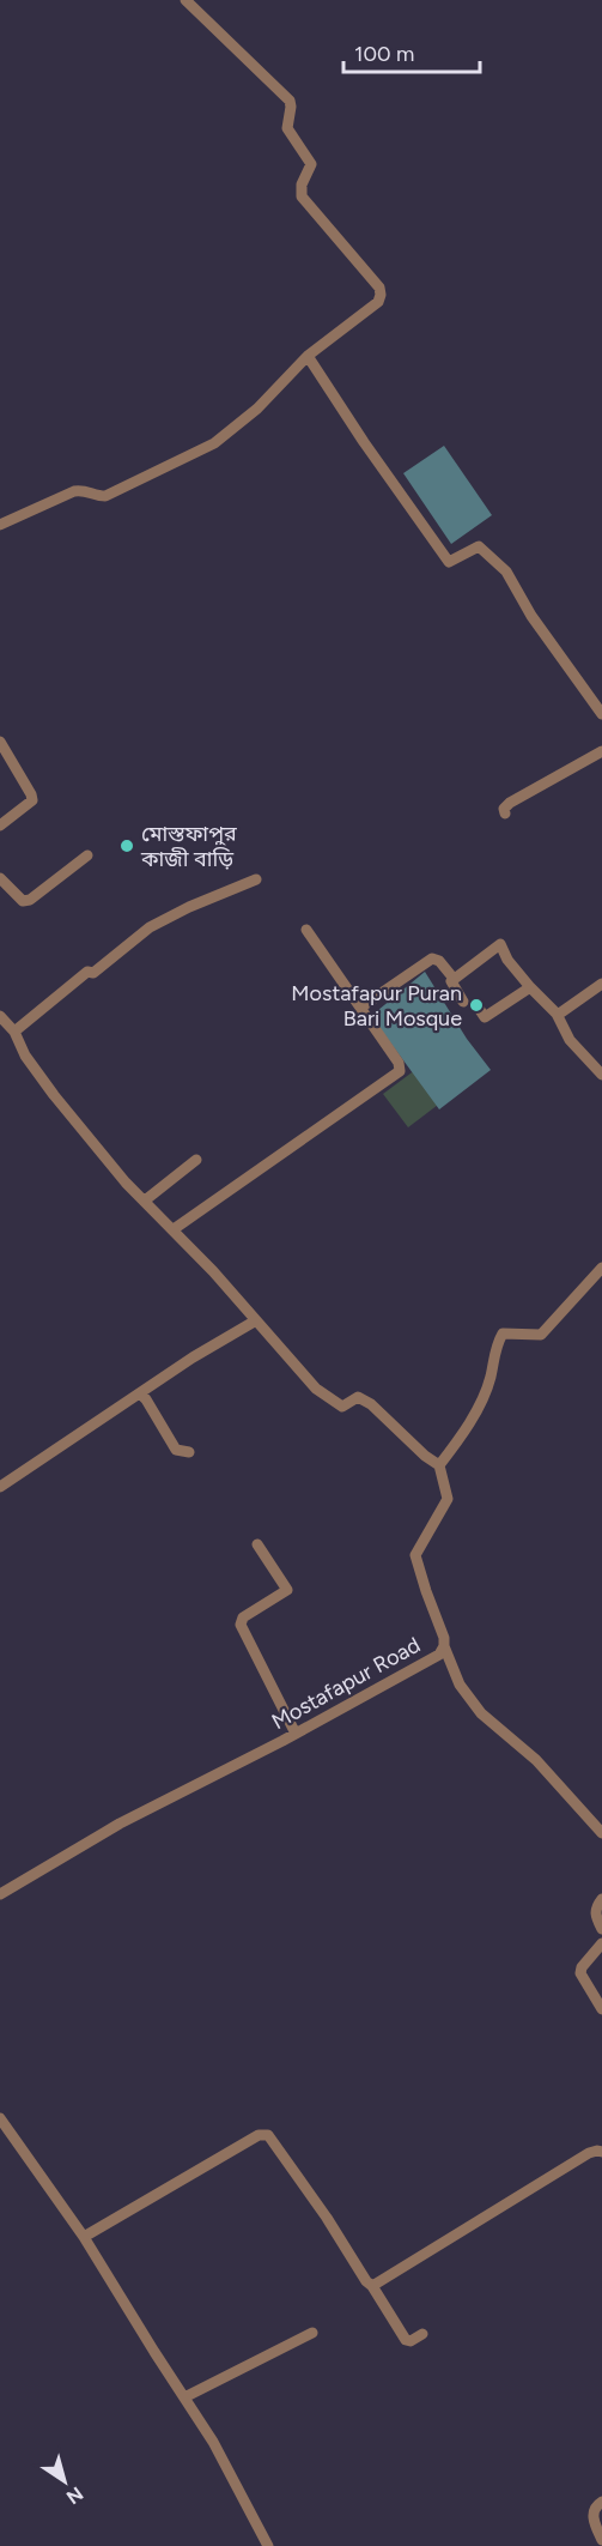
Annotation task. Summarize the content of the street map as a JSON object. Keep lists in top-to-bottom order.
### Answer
{
  "streets": {
    "street": ["Mostafapur Road"]
  },
  "places": ["মোস্তফাপুর কাজী বাড়ি", "Mostafapur Puran Bari Mosque"],
  "scale_bar": "100 m",
  "north": "bottom right"
}
